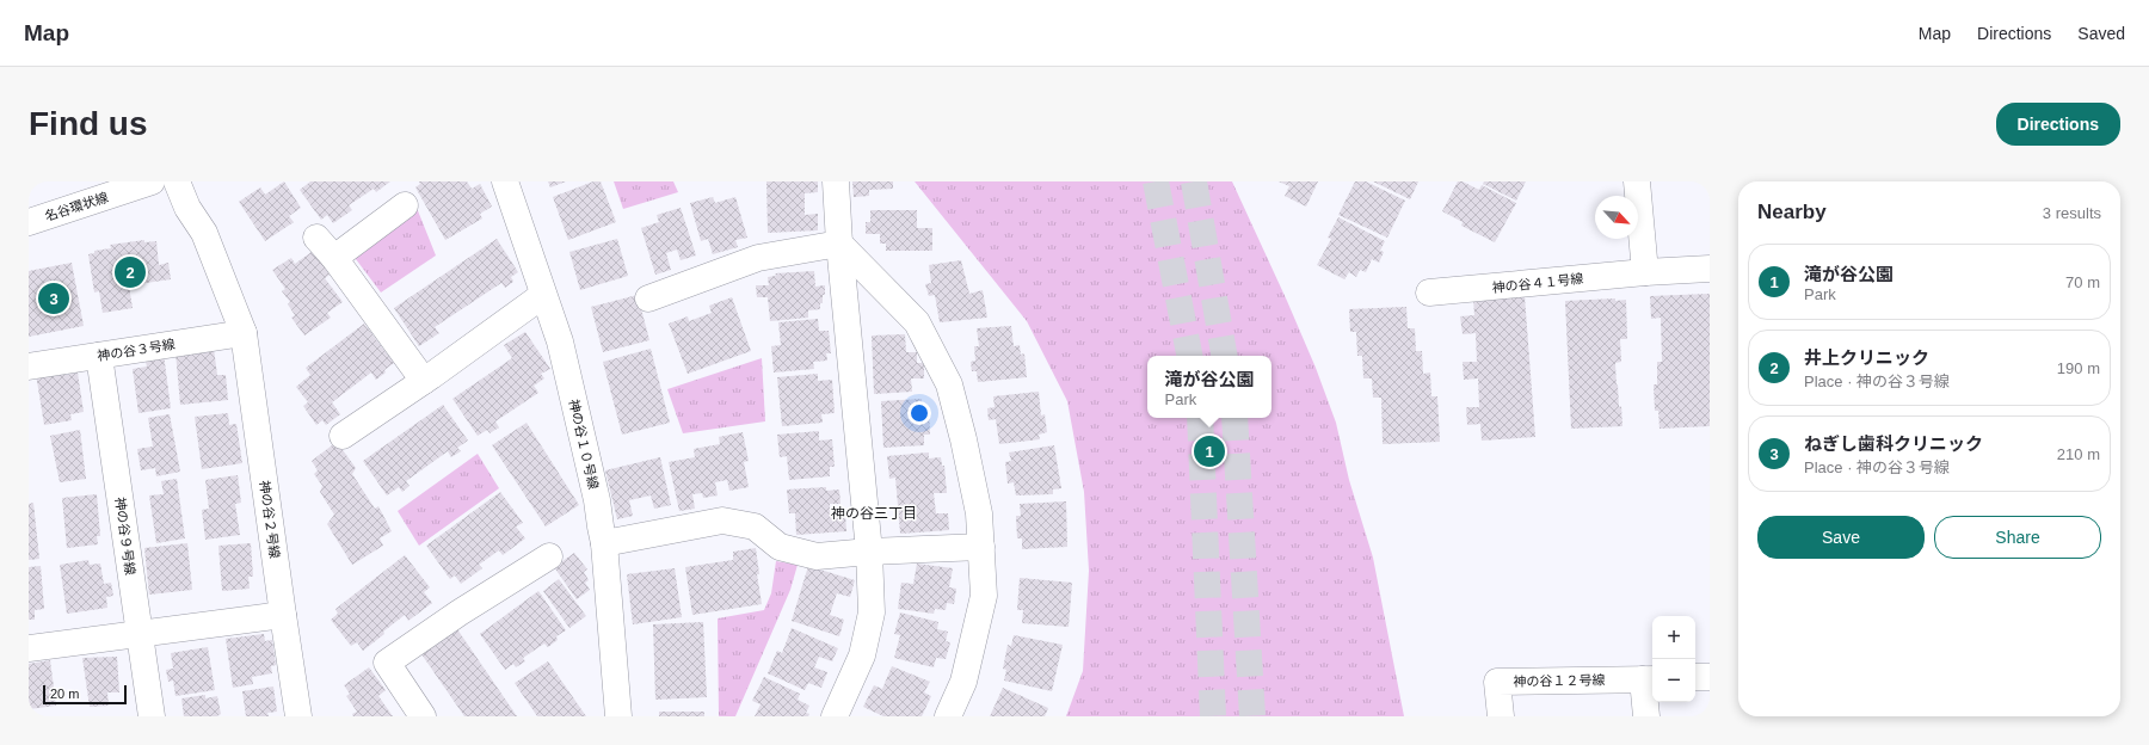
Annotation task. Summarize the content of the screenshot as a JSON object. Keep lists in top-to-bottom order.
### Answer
{
  "streets": {
    "street": [
      "名谷環状線",
      "神の谷４１号線",
      "神の谷３号線",
      "神の谷１０号線",
      "神の谷２号線",
      "神の谷９号線",
      "神の谷１２号線"
    ]
  },
  "crossings": [
    ["神の谷３号線", "神の谷２号線"],
    ["神の谷３号線", "神の谷９号線"]
  ],
  "districts": ["神の谷三丁目"],
  "scale_bar": "20 m",
  "north": "bottom right",
  "page": {
    "header": "Map",
    "nav": ["Map", "Directions", "Saved"],
    "buttons": [
      "Directions",
      ["Save", "Share"]
    ],
    "title": "Find us",
    "heading": ["Nearby", "3 results"],
    "list": [
      {
        "mark": "1",
        "name": "滝が谷公園",
        "note": "Park",
        "value": "70 m"
      },
      {
        "mark": "2",
        "name": "井上クリニック",
        "note": "Place · 神の谷３号線",
        "value": "190 m"
      },
      {
        "mark": "3",
        "name": "ねぎし歯科クリニック",
        "note": "Place · 神の谷３号線",
        "value": "210 m"
      }
    ],
    "pins": ["2", "3", "1"],
    "popup": ["滝が谷公園", "Park"],
    "map_buttons": ["+", "−"],
    "scale": "20 m"
  }
}
